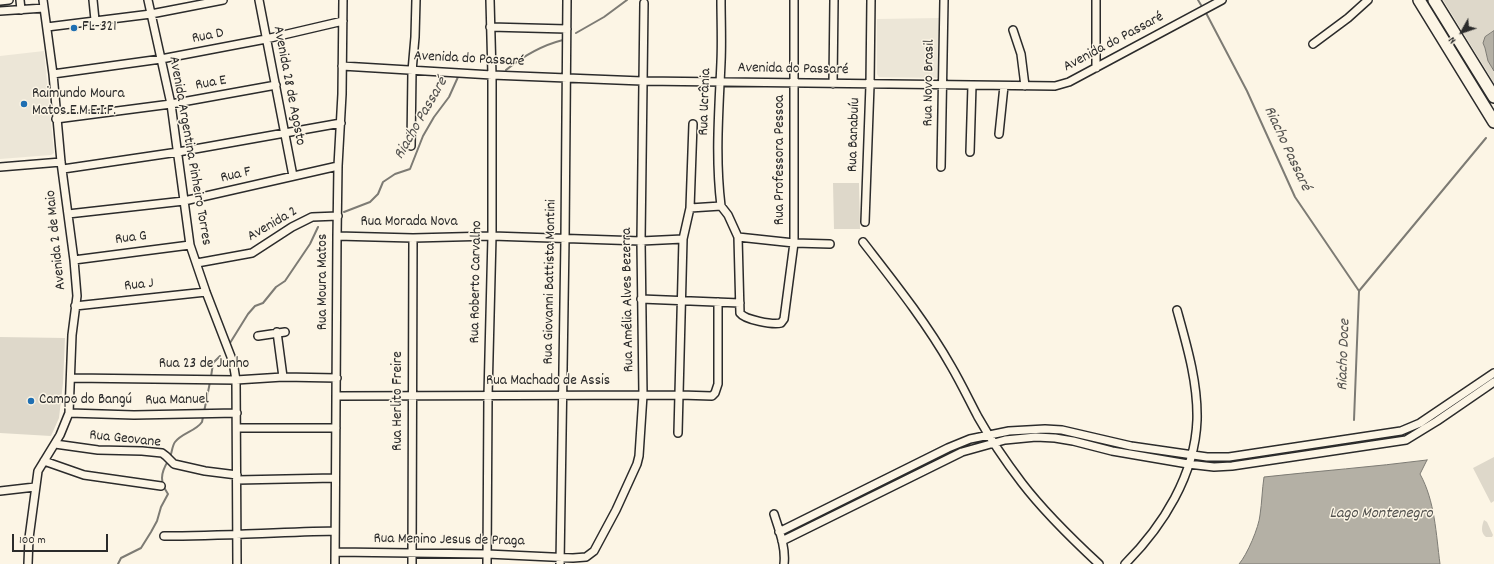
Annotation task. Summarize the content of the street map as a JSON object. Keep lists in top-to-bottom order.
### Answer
{
  "streets": {
    "street": [
      "Rua D",
      "Avenida do Passaré",
      "Rua Novo Brasil",
      "Rua E",
      "Avenida 28 de Agosto",
      "Rua Ucrânia",
      "Rua Banabuíu",
      "Avenida Argentina Pinheiro Torres",
      "Rua Professora Pessoa",
      "Rua F",
      "Rua Morada Nova",
      "Avenida 2",
      "Rua G",
      "Avenida 2 de Maio",
      "Rua Moura Matos",
      "Rua Roberto Carvalho",
      "Rua Giovanni Battista Montini",
      "Rua J",
      "Rua Amélia Alves Bezerra",
      "Rua 23 de Junho",
      "Rua Machado de Assis",
      "Rua Manuel",
      "Rua Herlito Freire",
      "Rua Geovane",
      "Rua Menino Jesus de Praga"
    ]
  },
  "crossings": [
    ["Rua D", "Avenida 28 de Agosto"],
    ["Rua D", "Avenida Argentina Pinheiro Torres"],
    ["Rua D", "Avenida 2 de Maio"],
    ["Rua D", "Rua Moura Matos"],
    ["Avenida do Passaré", "Rua Novo Brasil"],
    ["Avenida do Passaré", "Rua Ucrânia"],
    ["Avenida do Passaré", "Rua Banabuíu"],
    ["Avenida do Passaré", "Rua Professora Pessoa"],
    ["Avenida do Passaré", "Rua Moura Matos"],
    ["Avenida do Passaré", "Rua Roberto Carvalho"],
    ["Avenida do Passaré", "Rua Giovanni Battista Montini"],
    ["Avenida do Passaré", "Rua Amélia Alves Bezerra"],
    ["Rua E", "Avenida 28 de Agosto"],
    ["Rua E", "Avenida Argentina Pinheiro Torres"],
    ["Rua E", "Avenida 2 de Maio"],
    ["Avenida 28 de Agosto", "Rua F"],
    ["Avenida Argentina Pinheiro Torres", "Rua F"],
    ["Avenida Argentina Pinheiro Torres", "Avenida 2"],
    ["Avenida Argentina Pinheiro Torres", "Rua G"],
    ["Avenida Argentina Pinheiro Torres", "Rua J"],
    ["Avenida Argentina Pinheiro Torres", "Rua 23 de Junho"],
    ["Avenida Argentina Pinheiro Torres", "Rua Manuel"],
    ["Avenida Argentina Pinheiro Torres", "Rua Geovane"],
    ["Rua F", "Avenida 2 de Maio"],
    ["Rua F", "Rua Moura Matos"],
    ["Rua Morada Nova", "Rua Moura Matos"],
    ["Rua Morada Nova", "Rua Roberto Carvalho"],
    ["Rua Morada Nova", "Rua Giovanni Battista Montini"],
    ["Rua Morada Nova", "Rua Amélia Alves Bezerra"],
    ["Rua Morada Nova", "Rua Herlito Freire"],
    ["Avenida 2", "Rua Moura Matos"],
    ["Rua G", "Avenida 2 de Maio"],
    ["Avenida 2 de Maio", "Rua J"],
    ["Avenida 2 de Maio", "Rua 23 de Junho"],
    ["Avenida 2 de Maio", "Rua Manuel"],
    ["Avenida 2 de Maio", "Rua Geovane"],
    ["Rua Moura Matos", "Rua 23 de Junho"],
    ["Rua Moura Matos", "Rua Machado de Assis"],
    ["Rua Moura Matos", "Rua Geovane"],
    ["Rua Moura Matos", "Rua Menino Jesus de Praga"],
    ["Rua Roberto Carvalho", "Rua Machado de Assis"],
    ["Rua Roberto Carvalho", "Rua Menino Jesus de Praga"],
    ["Rua Giovanni Battista Montini", "Rua Amélia Alves Bezerra"],
    ["Rua Giovanni Battista Montini", "Rua Machado de Assis"],
    ["Rua Giovanni Battista Montini", "Rua Menino Jesus de Praga"],
    ["Rua Amélia Alves Bezerra", "Rua Machado de Assis"],
    ["Rua Amélia Alves Bezerra", "Rua Menino Jesus de Praga"],
    ["Rua Machado de Assis", "Rua Herlito Freire"],
    ["Rua Herlito Freire", "Rua Menino Jesus de Praga"]
  ],
  "water": ["Riacho Passaré", "Riacho Doce", "Lago Montenegro"],
  "places": ["FL-321", "Raimundo Moura Matos E.M.E.I.F.", "Campo do Bangú"],
  "scale_bar": "100 m",
  "north": "bottom left"
}
